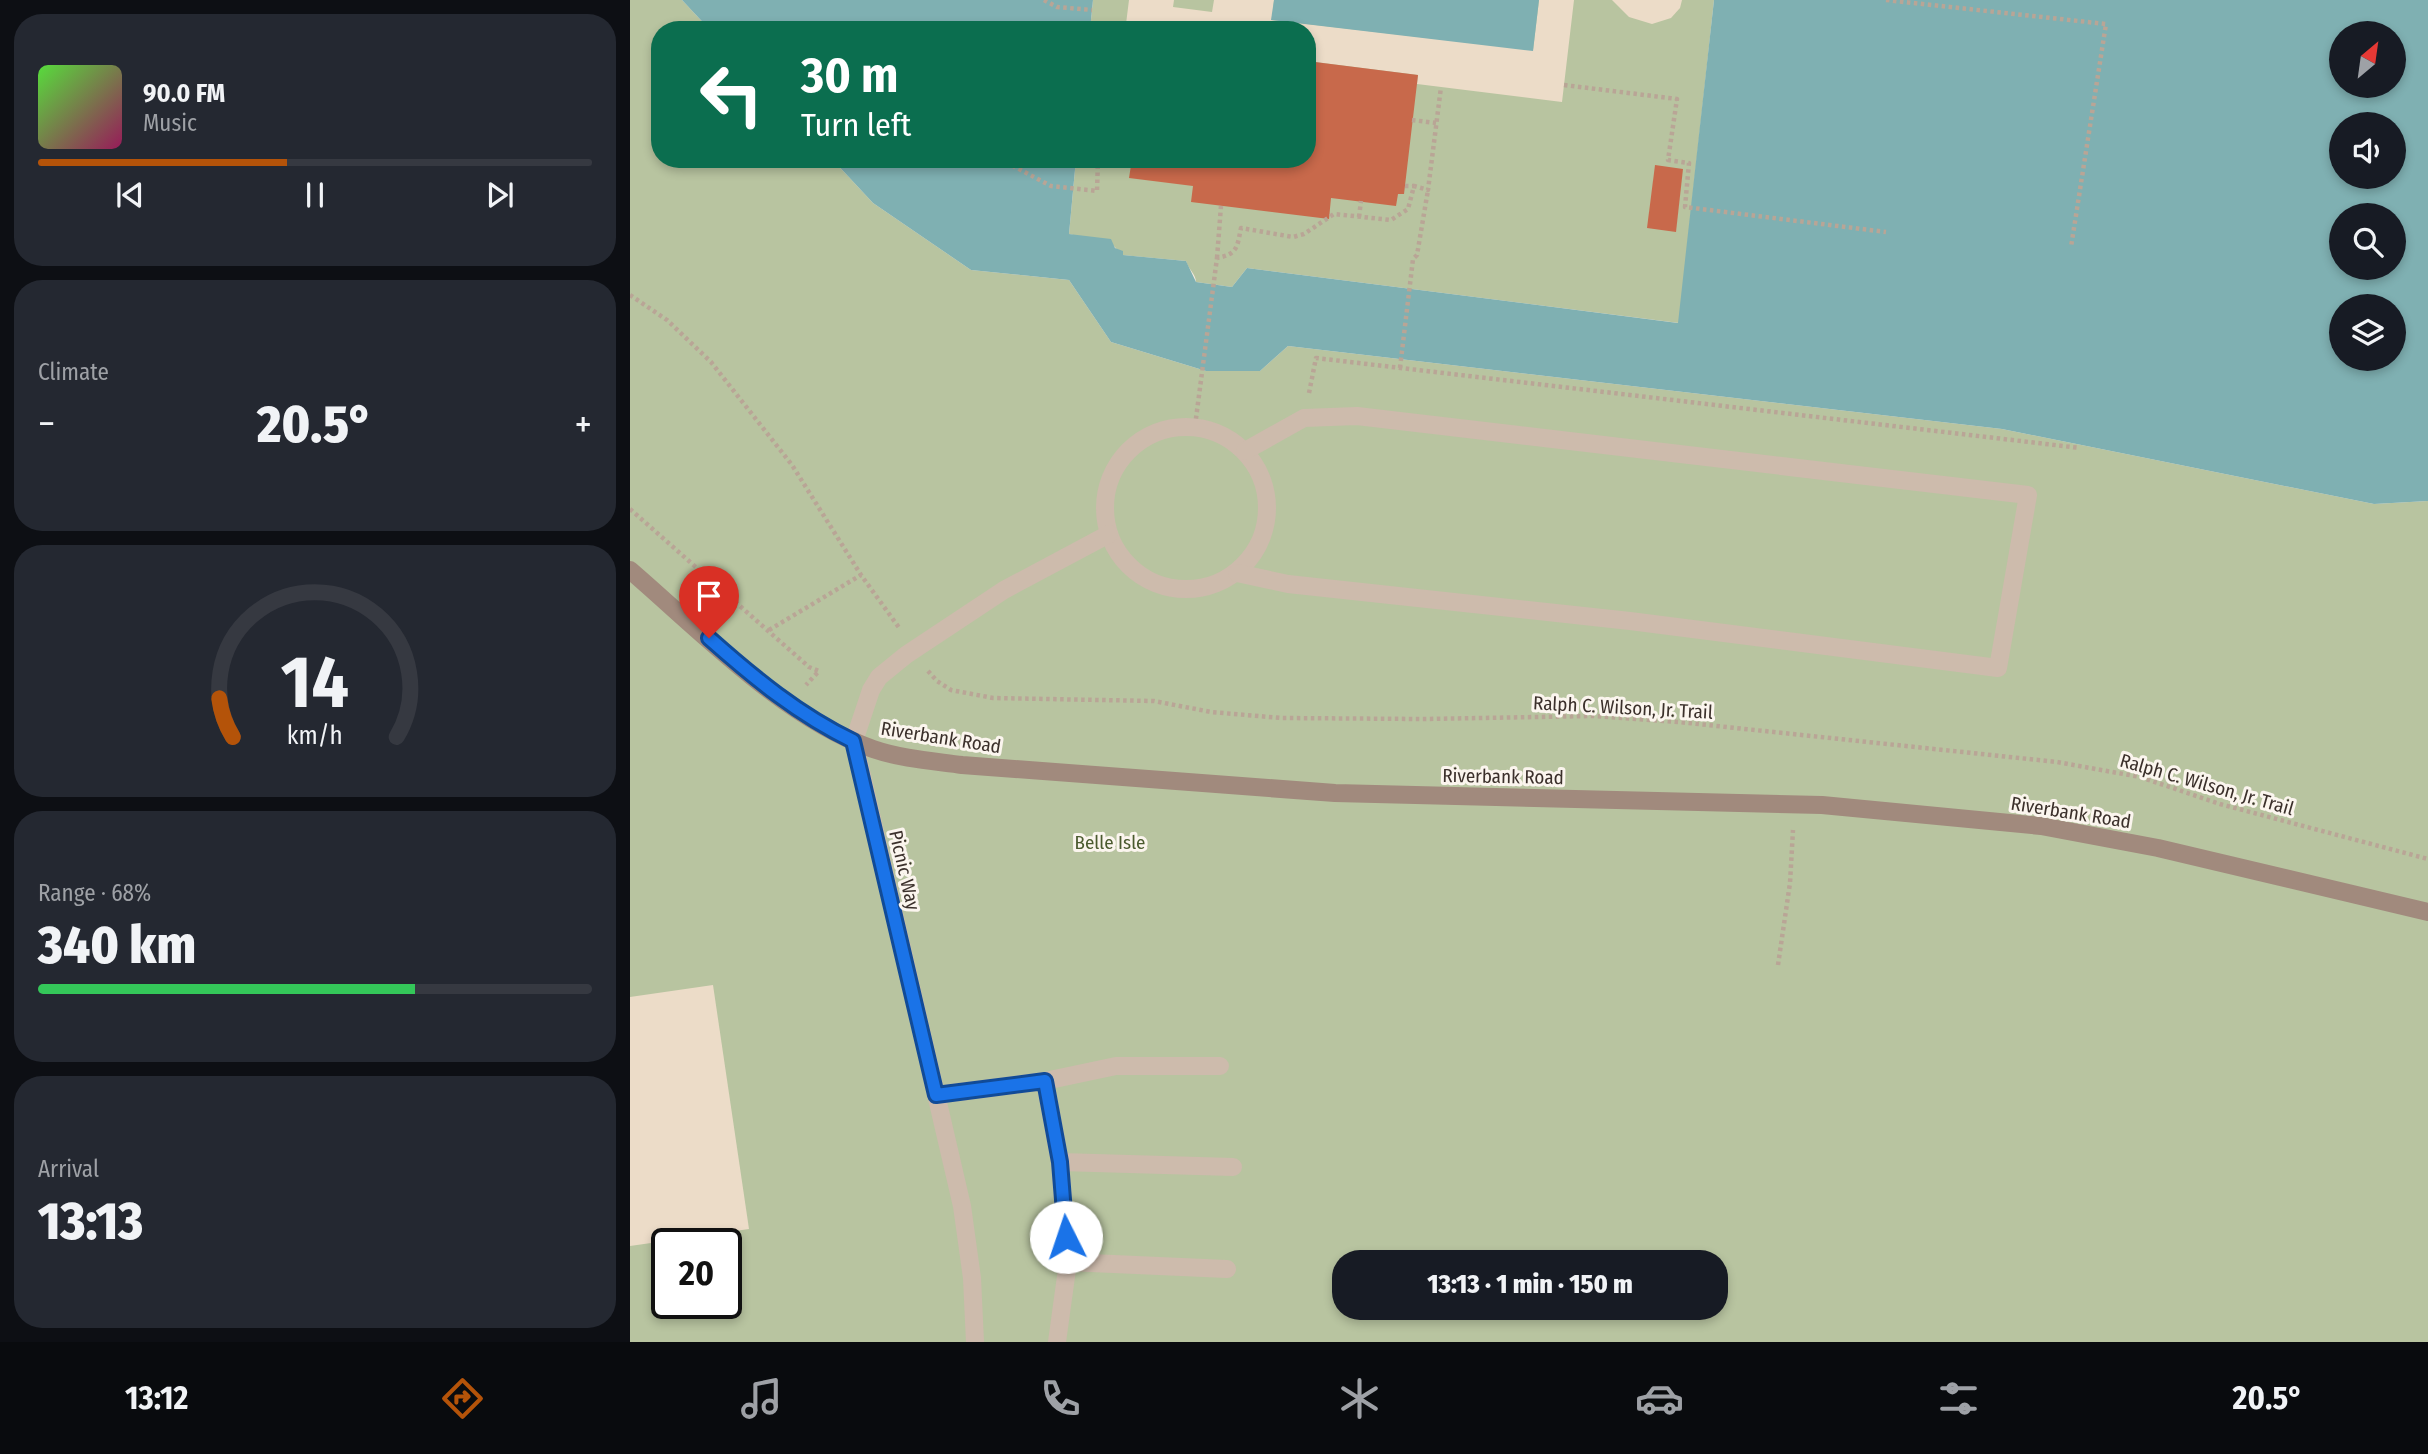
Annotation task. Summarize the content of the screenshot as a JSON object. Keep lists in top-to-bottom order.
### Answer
{
  "streets": {
    "street": ["Riverbank Road", "Picnic Way"],
    "path": ["Ralph C. Wilson, Jr. Trail"]
  },
  "crossings": [
    ["Riverbank Road", "Picnic Way"]
  ],
  "parks": ["Belle Isle"],
  "north": "top right",
  "page": {
    "turn": ["30 m", "Turn left"],
    "song": ["90.0 FM", "Music"],
    "tile": [
      "Climate",
      ["Range · 68%", "340 km"],
      ["Arrival", "13:13"]
    ],
    "heat": ["−", "20.5°", "+"],
    "limit": "20",
    "trip": "13:13 · 1 min · 150 m",
    "tabs": ["13:12", "20.5°"],
    "gauge": ["14", "km/h"]
  }
}
